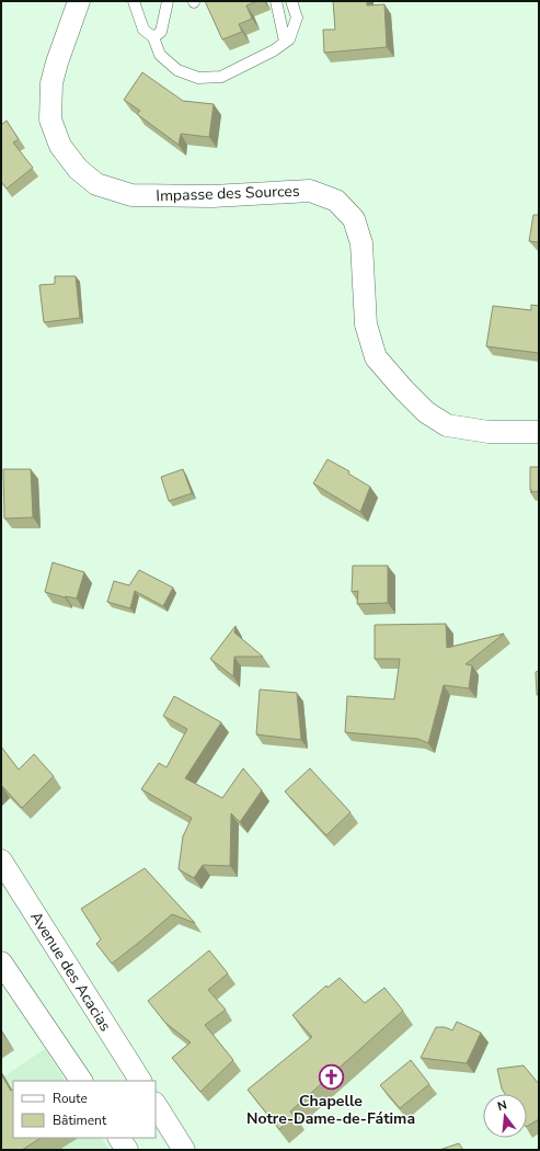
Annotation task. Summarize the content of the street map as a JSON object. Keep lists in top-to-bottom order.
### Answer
{
  "streets": {
    "street": ["Impasse des Sources", "Avenue des Acacias"]
  },
  "places": {
    "church": ["Chapelle Notre-Dame-de-Fátima"]
  },
  "legend": ["Route", "Bâtiment"],
  "north": "top"
}
